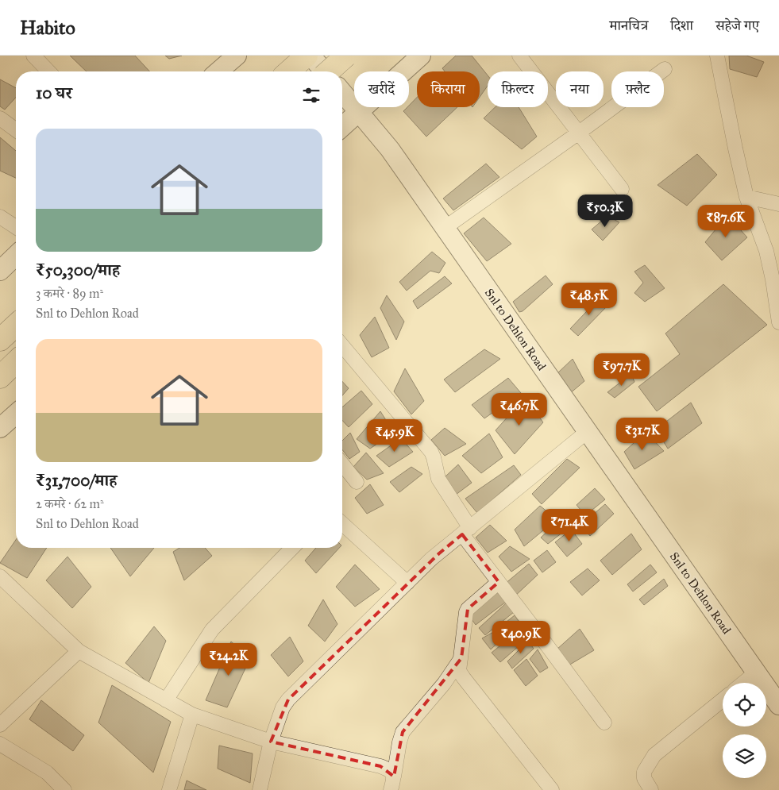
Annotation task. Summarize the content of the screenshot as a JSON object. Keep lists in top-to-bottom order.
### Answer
{
  "streets": {
    "street": ["Snl to Dehlon Road"]
  },
  "page": {
    "header": "Habito",
    "nav": ["मानचित्र", "दिशा", "सहेजे गए"],
    "chip": [
      "खरीदें",
      "किराया",
      "फ़िल्टर",
      "नया",
      "फ़्लैट"
    ],
    "heading": "10 घर",
    "list": [
      {
        "name": "₹50,300/माह",
        "note": "3 कमरे · 89 m² · Snl to Dehlon Road"
      },
      {
        "name": "₹31,700/माह",
        "note": "2 कमरे · 62 m² · Snl to Dehlon Road"
      }
    ],
    "price": [
      "₹50.3K",
      "₹87.6K",
      "₹48.5K",
      "₹97.7K",
      "₹46.7K",
      "₹31.7K",
      "₹45.9K",
      "₹71.4K",
      "₹40.9K",
      "₹24.2K"
    ]
  }
}
